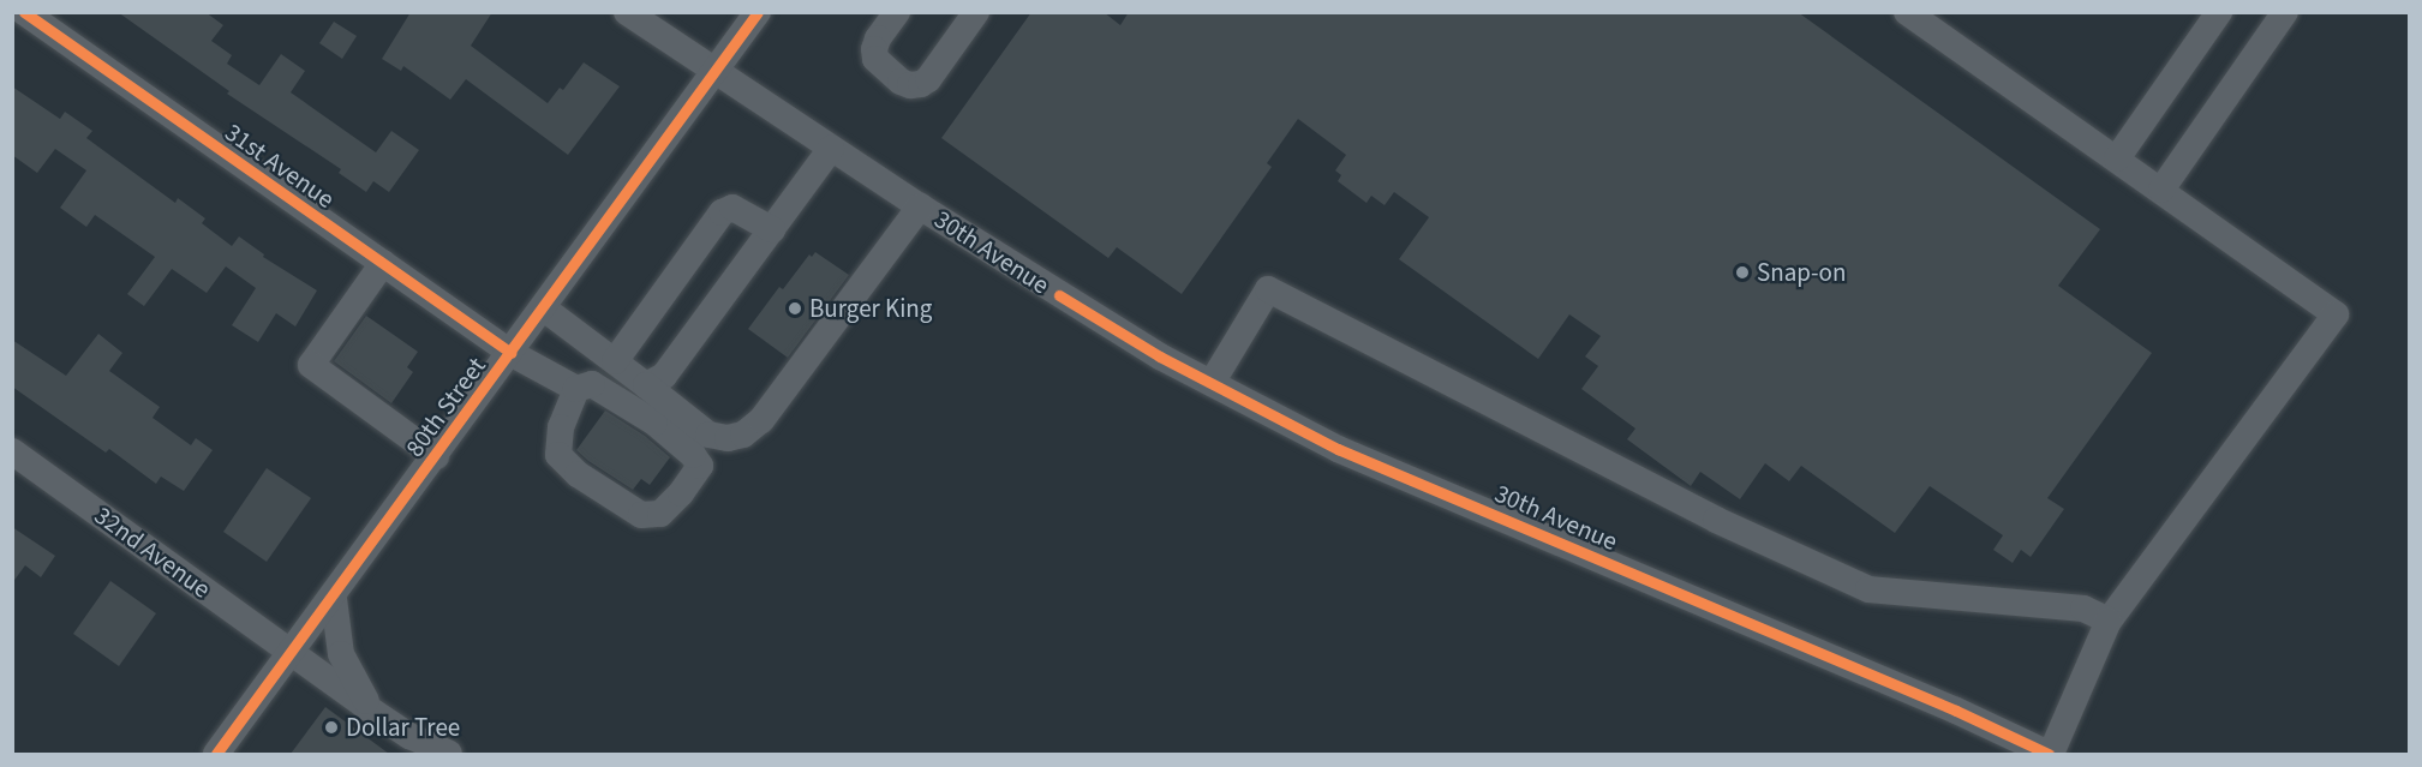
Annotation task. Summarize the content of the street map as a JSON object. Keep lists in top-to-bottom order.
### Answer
{
  "streets": {
    "street": [
      "31st Avenue",
      "30th Avenue",
      "80th Street",
      "32nd Avenue"
    ]
  },
  "crossings": [
    ["31st Avenue", "80th Street"],
    ["30th Avenue", "80th Street"],
    ["80th Street", "32nd Avenue"]
  ],
  "places": ["Snap-on", "Burger King", "Dollar Tree"]
}
